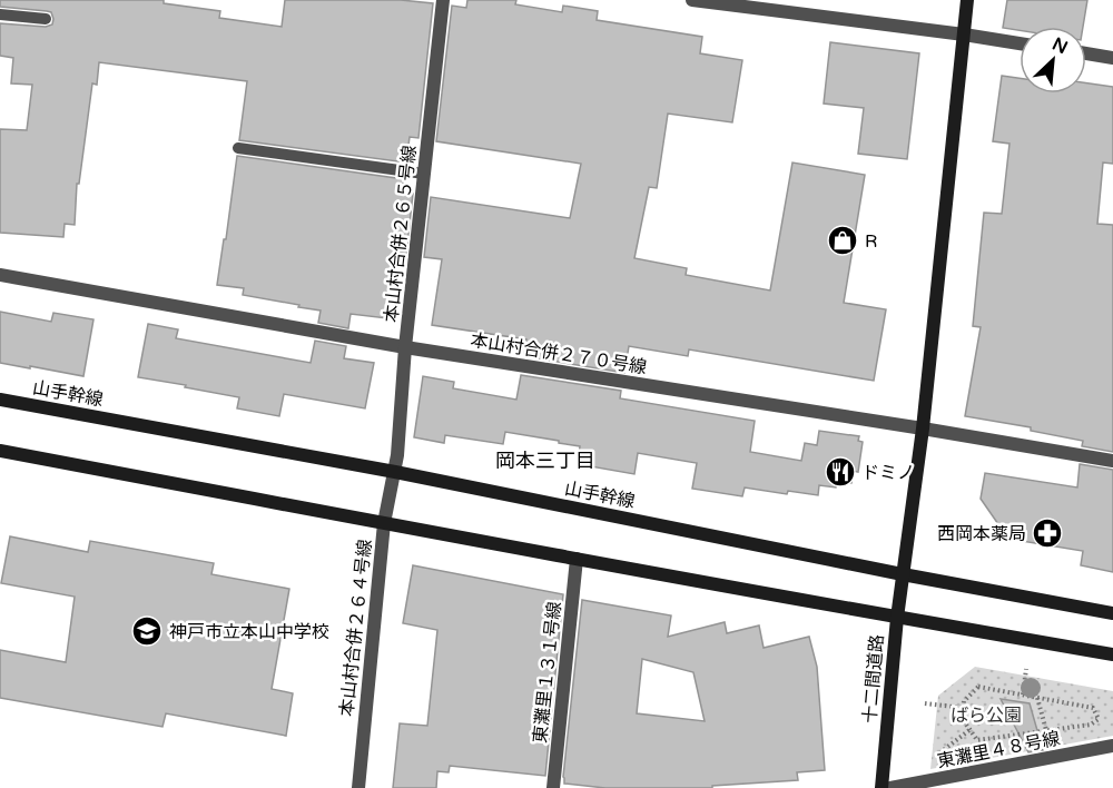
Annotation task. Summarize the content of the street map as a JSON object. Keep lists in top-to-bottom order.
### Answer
{
  "streets": {
    "street": [
      "本山村合併２６５号線",
      "本山村合併２７０号線",
      "山手幹線",
      "本山村合併２６４号線",
      "東灘里１３１号線",
      "十二間道路",
      "東灘里４８号線"
    ]
  },
  "crossings": [
    ["本山村合併２６５号線", "本山村合併２７０号線"],
    ["本山村合併２６５号線", "山手幹線"],
    ["本山村合併２６５号線", "本山村合併２６４号線"],
    ["本山村合併２７０号線", "十二間道路"],
    ["山手幹線", "本山村合併２６４号線"],
    ["山手幹線", "十二間道路"]
  ],
  "districts": ["岡本三丁目"],
  "parks": ["ばら公園"],
  "places": {
    "shop": ["R"],
    "restaurant": ["ドミノ"],
    "pharmacy": ["西岡本薬局"],
    "school or university": ["神戸市立本山中学校"]
  },
  "north": "top right"
}
